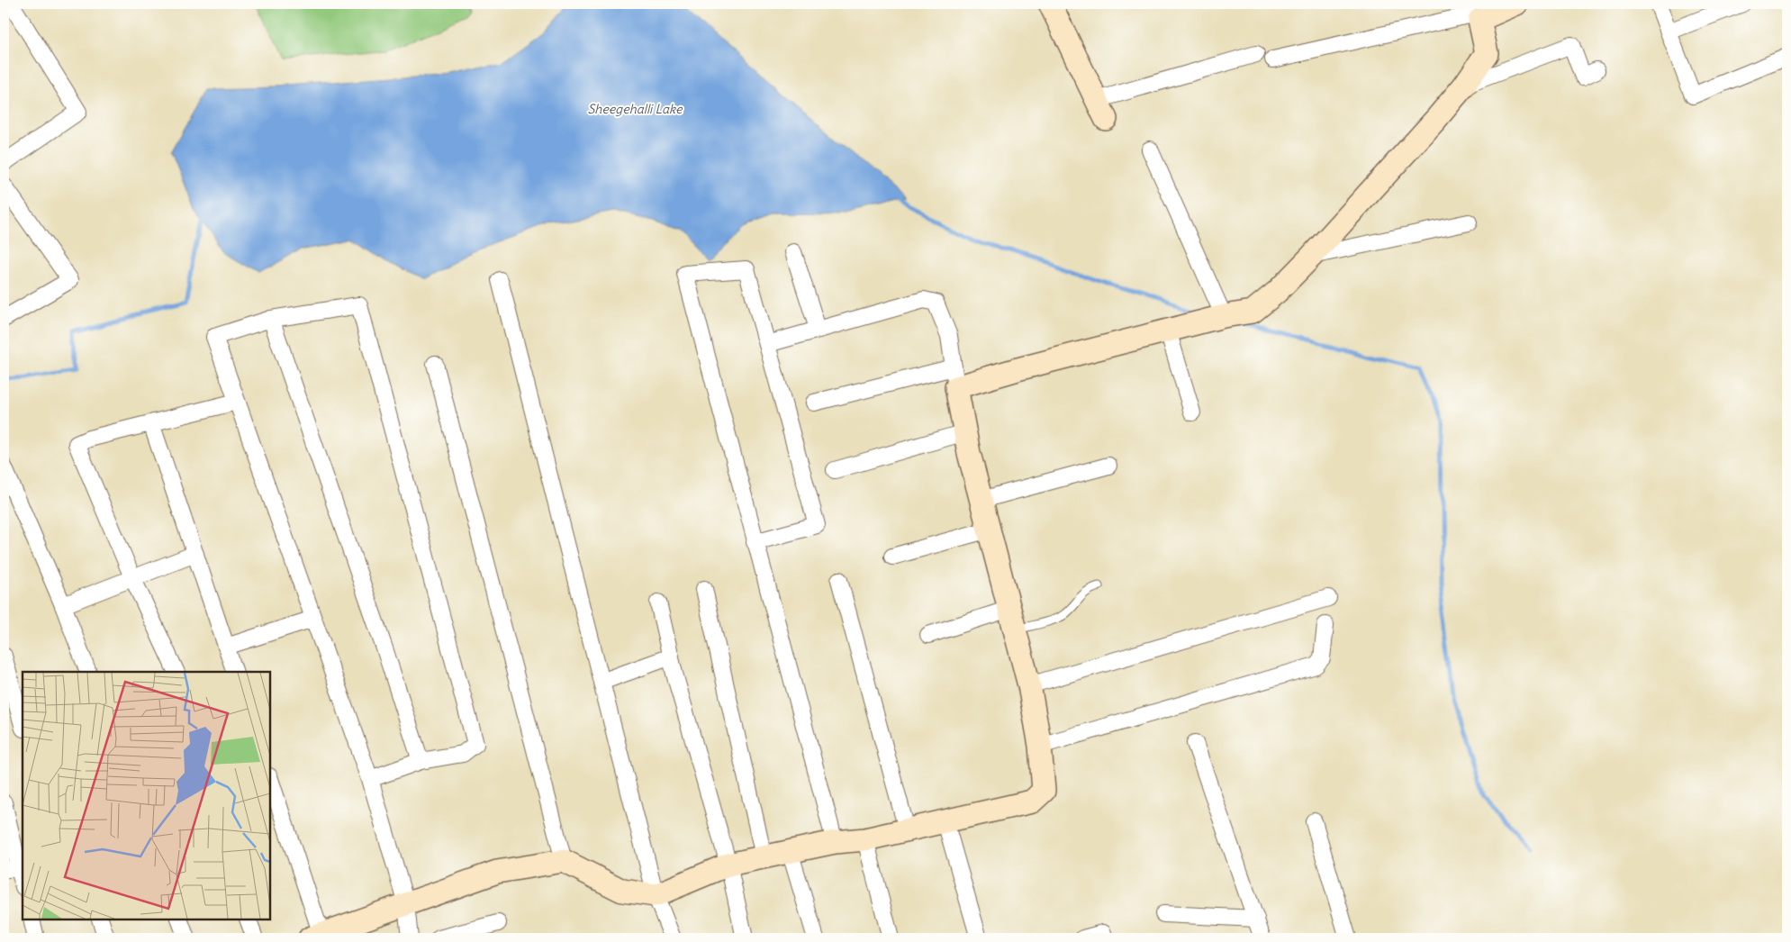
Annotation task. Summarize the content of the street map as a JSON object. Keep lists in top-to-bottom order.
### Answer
{
  "water": ["Sheegehalli Lake"]
}
